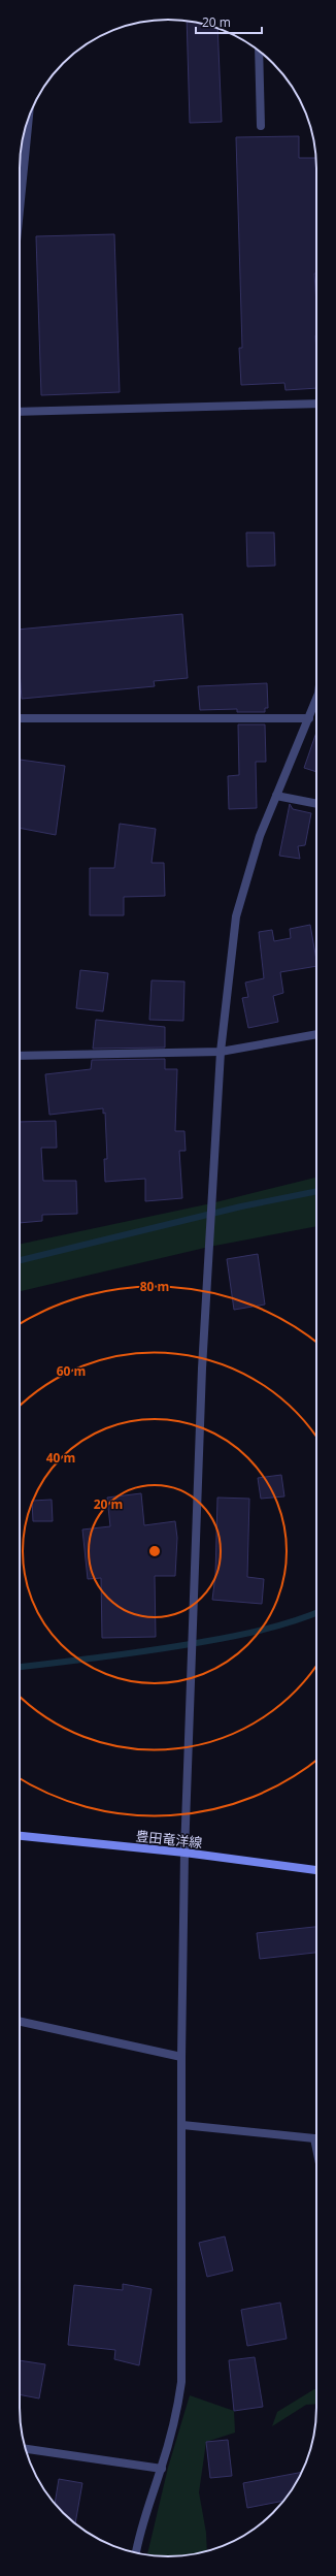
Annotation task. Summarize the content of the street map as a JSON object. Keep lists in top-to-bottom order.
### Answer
{
  "streets": {
    "main road": ["豊田竜洋線"]
  },
  "scale_bar": "20 m",
  "rings": [
    "80 m",
    "60 m",
    "40 m",
    "20 m"
  ]
}
